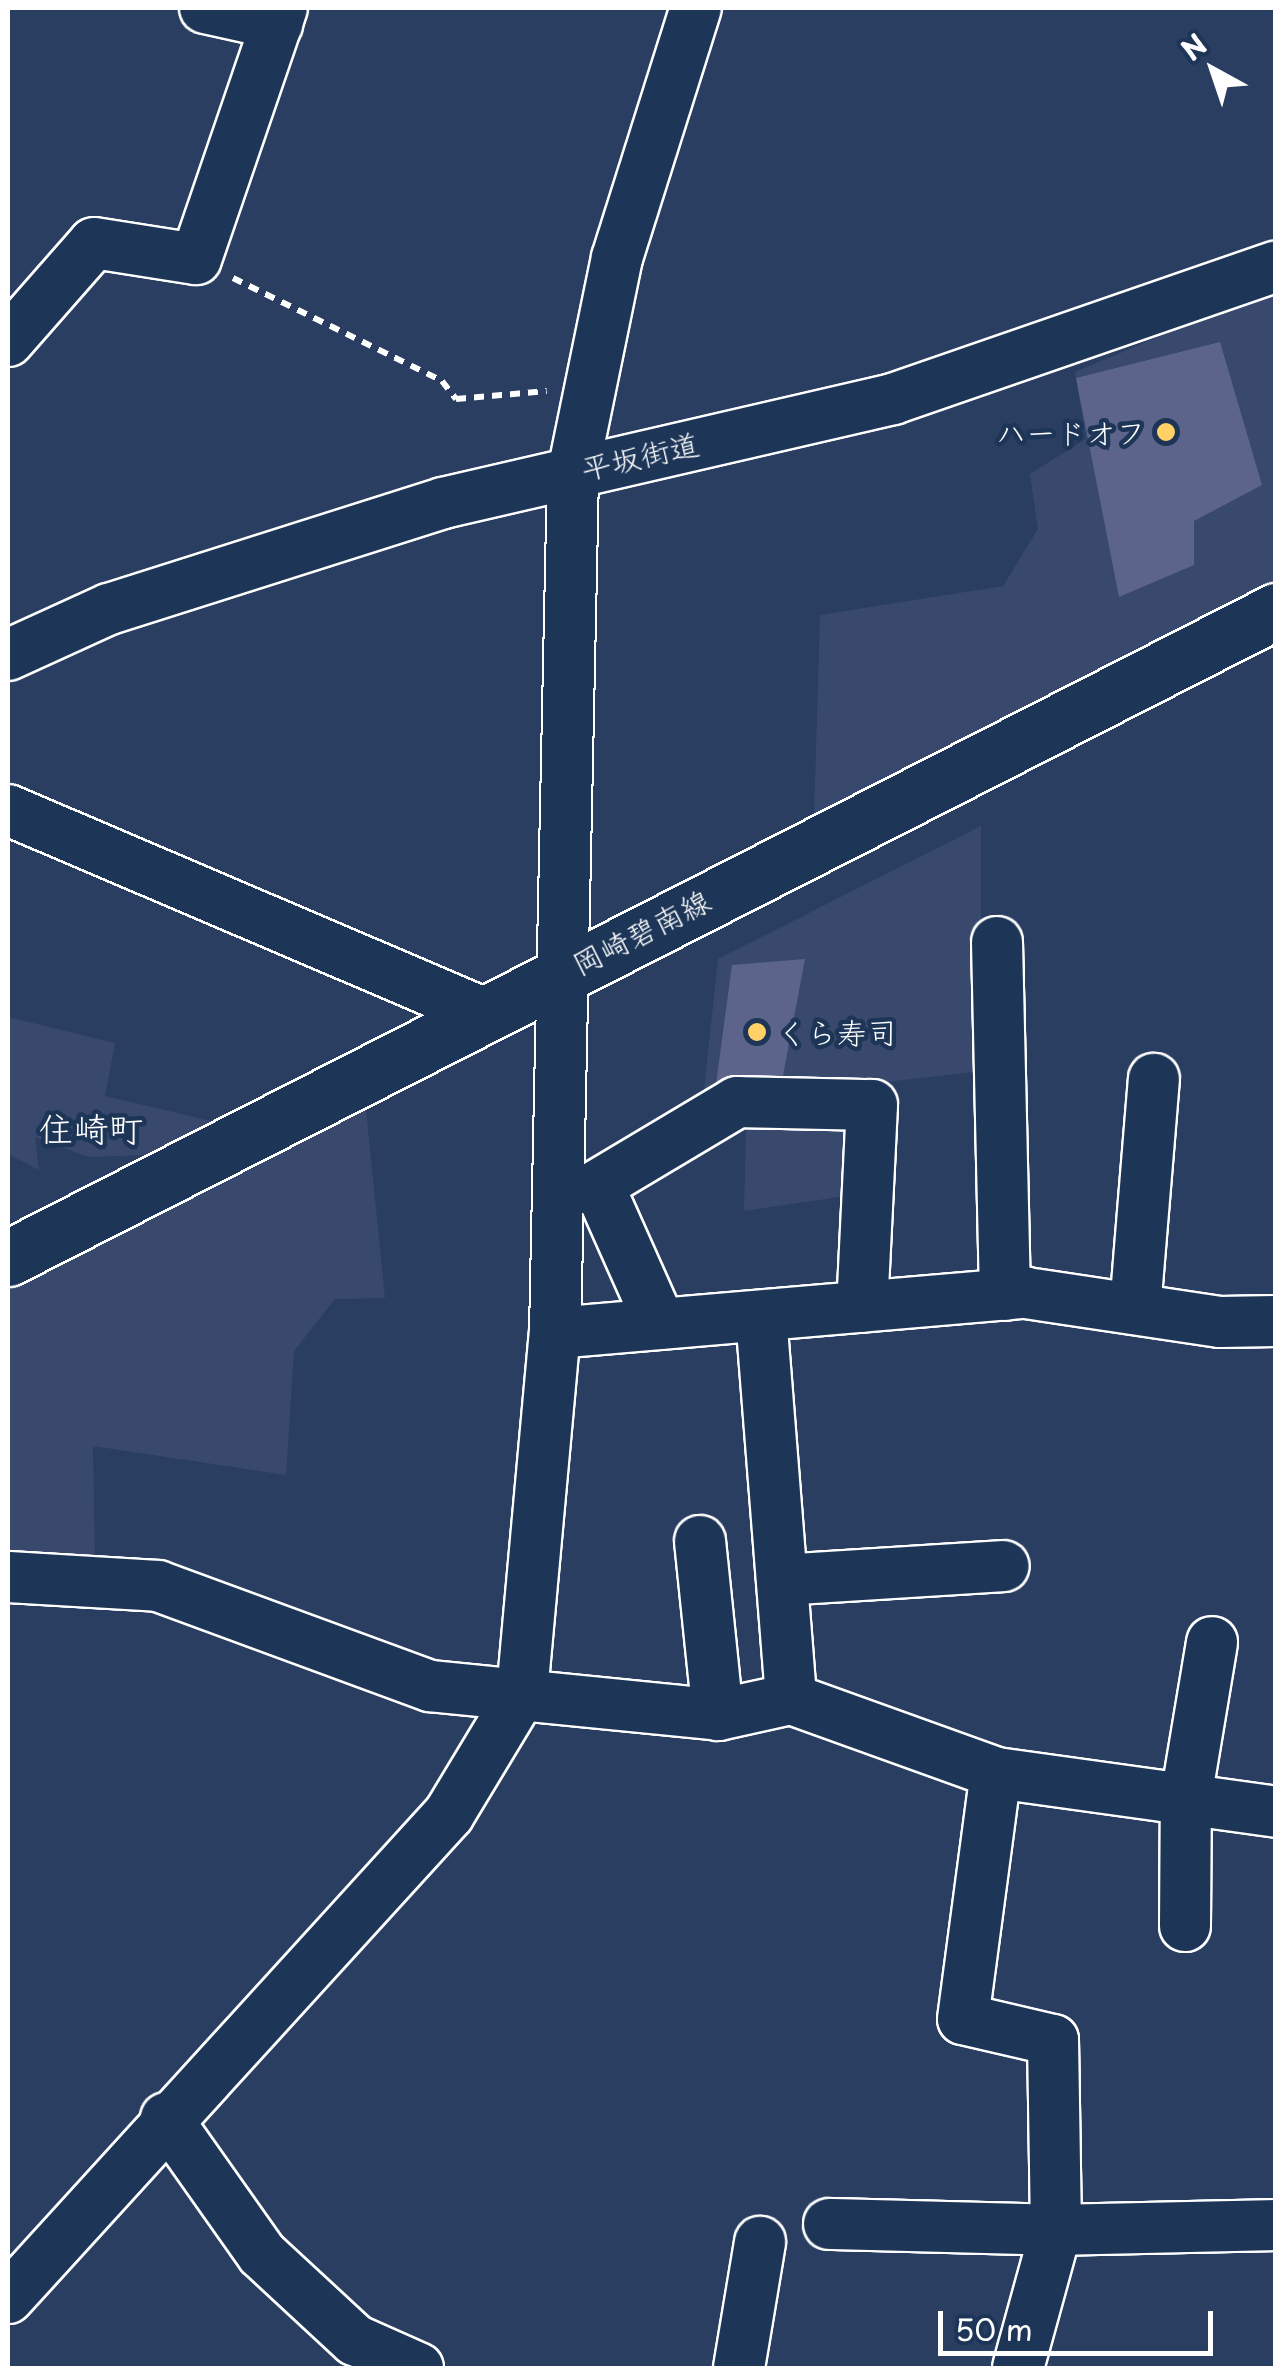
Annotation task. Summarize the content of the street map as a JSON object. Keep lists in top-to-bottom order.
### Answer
{
  "streets": {
    "main road": ["岡崎碧南線"],
    "street": ["平坂街道"]
  },
  "districts": ["住崎町"],
  "places": ["ハードオフ", "くら寿司"],
  "scale_bar": "50 m",
  "north": "top left"
}
